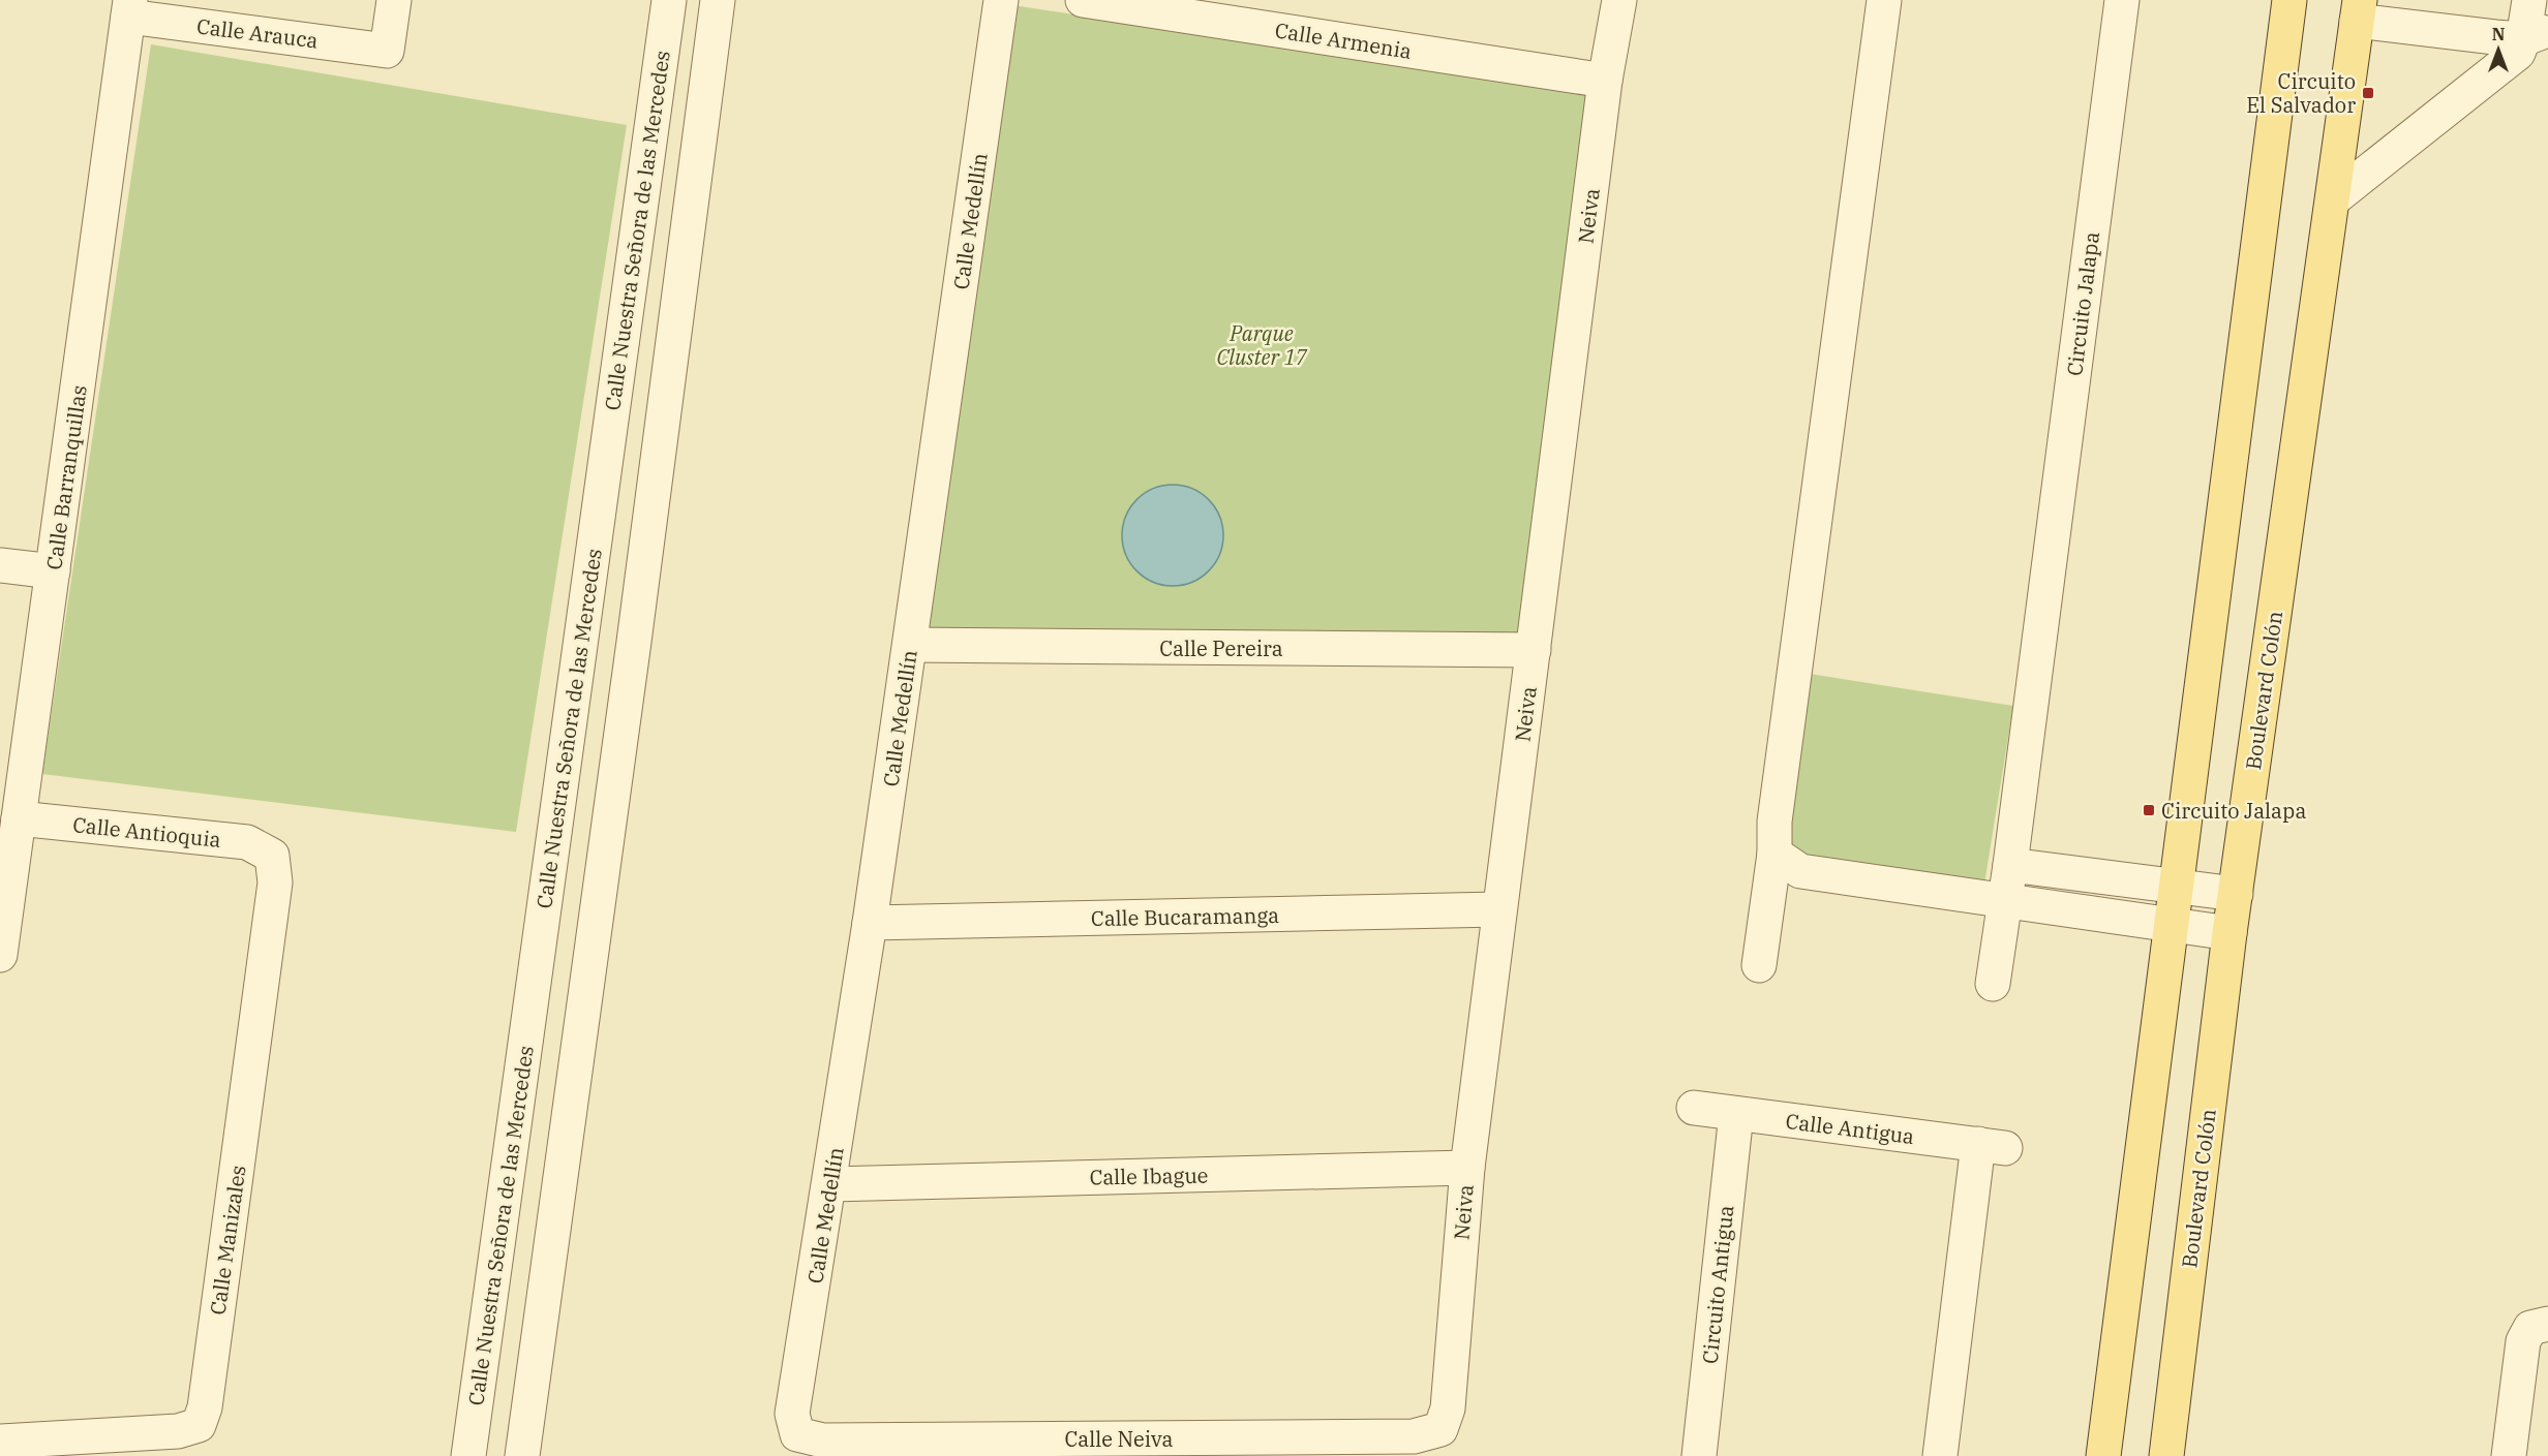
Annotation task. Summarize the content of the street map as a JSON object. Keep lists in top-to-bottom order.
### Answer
{
  "streets": {
    "main road": ["Boulevard Colón"],
    "street": [
      "Calle Arauca",
      "Calle Armenia",
      "Neiva",
      "Calle Medellín",
      "Calle Nuestra Señora de las Mercedes",
      "Circuito Jalapa",
      "Calle Barranquillas",
      "Calle Pereira",
      "Calle Antioquia",
      "Calle Bucaramanga",
      "Calle Antigua",
      "Calle Ibague",
      "Calle Manizales",
      "Circuito Antigua",
      "Calle Neiva"
    ]
  },
  "crossings": [
    ["Calle Arauca", "Calle Barranquillas"],
    ["Calle Armenia", "Neiva"],
    ["Neiva", "Calle Pereira"],
    ["Neiva", "Calle Bucaramanga"],
    ["Neiva", "Calle Ibague"],
    ["Neiva", "Calle Neiva"],
    ["Calle Medellín", "Calle Pereira"],
    ["Calle Medellín", "Calle Bucaramanga"],
    ["Calle Medellín", "Calle Ibague"],
    ["Calle Medellín", "Calle Neiva"],
    ["Calle Barranquillas", "Calle Antioquia"],
    ["Calle Antioquia", "Calle Manizales"],
    ["Calle Antigua", "Circuito Antigua"]
  ],
  "parks": ["Parque Cluster 17"],
  "places": {
    "transit": ["Circuito El Salvador", "Circuito Jalapa"]
  },
  "north": "top"
}
